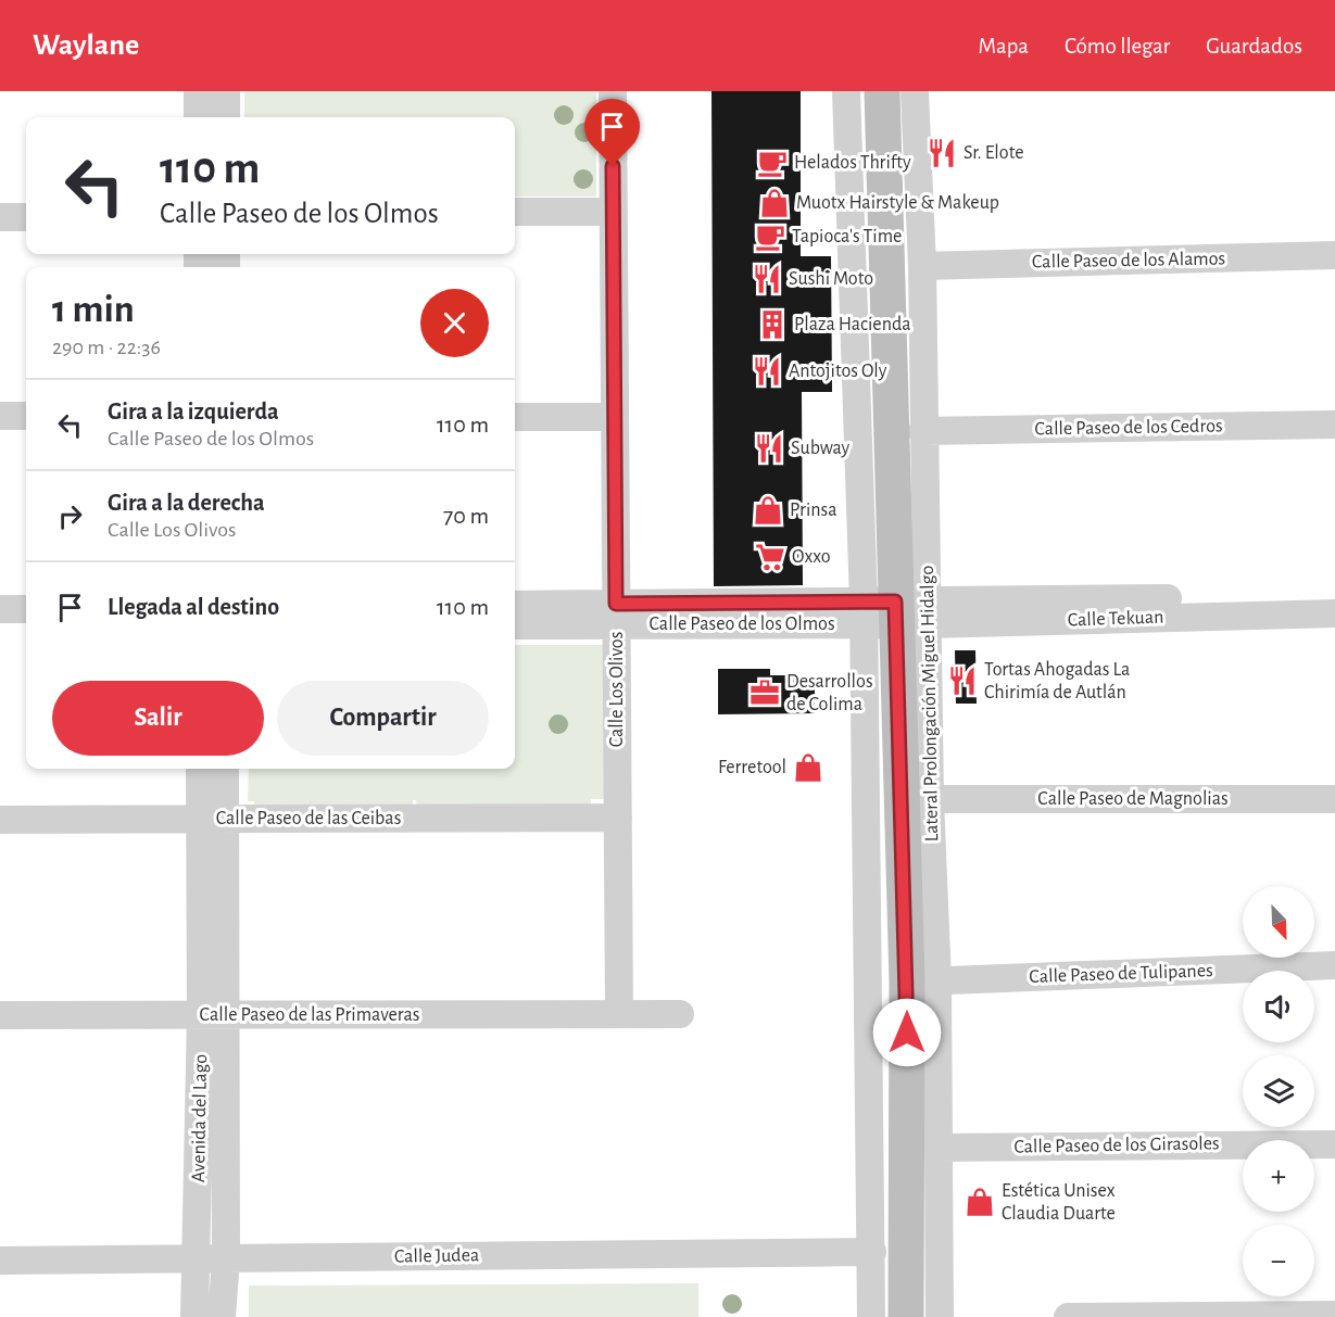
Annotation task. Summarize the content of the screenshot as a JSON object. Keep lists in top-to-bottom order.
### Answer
{
  "streets": {
    "street": [
      "Calle Paseo de los Alamos",
      "Calle Paseo de los Cedros",
      "Calle Tekuan",
      "Calle Paseo de los Olmos",
      "Calle Los Olivos",
      "Lateral Prolongación Miguel Hidalgo",
      "Calle Paseo de Magnolias",
      "Calle Paseo de las Ceibas",
      "Calle Paseo de Tulipanes",
      "Calle Paseo de las Primaveras",
      "Avenida del Lago",
      "Calle Paseo de los Girasoles",
      "Calle Judea"
    ]
  },
  "crossings": [
    ["Calle Paseo de los Alamos", "Lateral Prolongación Miguel Hidalgo"],
    ["Calle Paseo de los Cedros", "Lateral Prolongación Miguel Hidalgo"],
    ["Calle Tekuan", "Calle Paseo de los Olmos"],
    ["Calle Tekuan", "Lateral Prolongación Miguel Hidalgo"],
    ["Calle Paseo de los Olmos", "Calle Los Olivos"],
    ["Calle Paseo de los Olmos", "Lateral Prolongación Miguel Hidalgo"],
    ["Calle Los Olivos", "Calle Paseo de las Ceibas"],
    ["Calle Los Olivos", "Calle Paseo de las Primaveras"],
    ["Lateral Prolongación Miguel Hidalgo", "Calle Paseo de Magnolias"],
    ["Lateral Prolongación Miguel Hidalgo", "Calle Paseo de Tulipanes"],
    ["Lateral Prolongación Miguel Hidalgo", "Calle Paseo de los Girasoles"],
    ["Lateral Prolongación Miguel Hidalgo", "Calle Judea"],
    ["Calle Paseo de las Ceibas", "Avenida del Lago"],
    ["Calle Paseo de las Primaveras", "Avenida del Lago"],
    ["Avenida del Lago", "Calle Judea"]
  ],
  "places": {
    "restaurant": [
      "Sr. Elote",
      "Sushi Moto",
      "Antojitos Oly",
      "Subway",
      "Tortas Ahogadas La Chirimía de Autlán"
    ],
    "cafe": ["Helados Thrifty", "Tapioca's Time"],
    "shop": [
      "Muotx Hairstyle & Makeup",
      "Prinsa",
      "Ferretool",
      "Estética Unisex Claudia Duarte"
    ],
    "building": ["Plaza Hacienda"],
    "supermarket": ["Oxxo"],
    "office": ["Desarrollos de Colima"]
  },
  "north": "bottom right",
  "page": {
    "header": "Waylane",
    "nav": ["Mapa", "Cómo llegar", "Guardados"],
    "turn": ["110 m", "Calle Paseo de los Olmos"],
    "heading": ["1 min", "290 m · 22:36"],
    "list": [
      {
        "name": "Gira a la izquierda",
        "note": "Calle Paseo de los Olmos",
        "value": "110 m"
      },
      {
        "name": "Gira a la derecha",
        "note": "Calle Los Olivos",
        "value": "70 m"
      },
      {
        "name": "Llegada al destino",
        "value": "110 m"
      }
    ],
    "buttons": ["Salir", "Compartir"],
    "map_buttons": ["+", "−"]
  }
}
